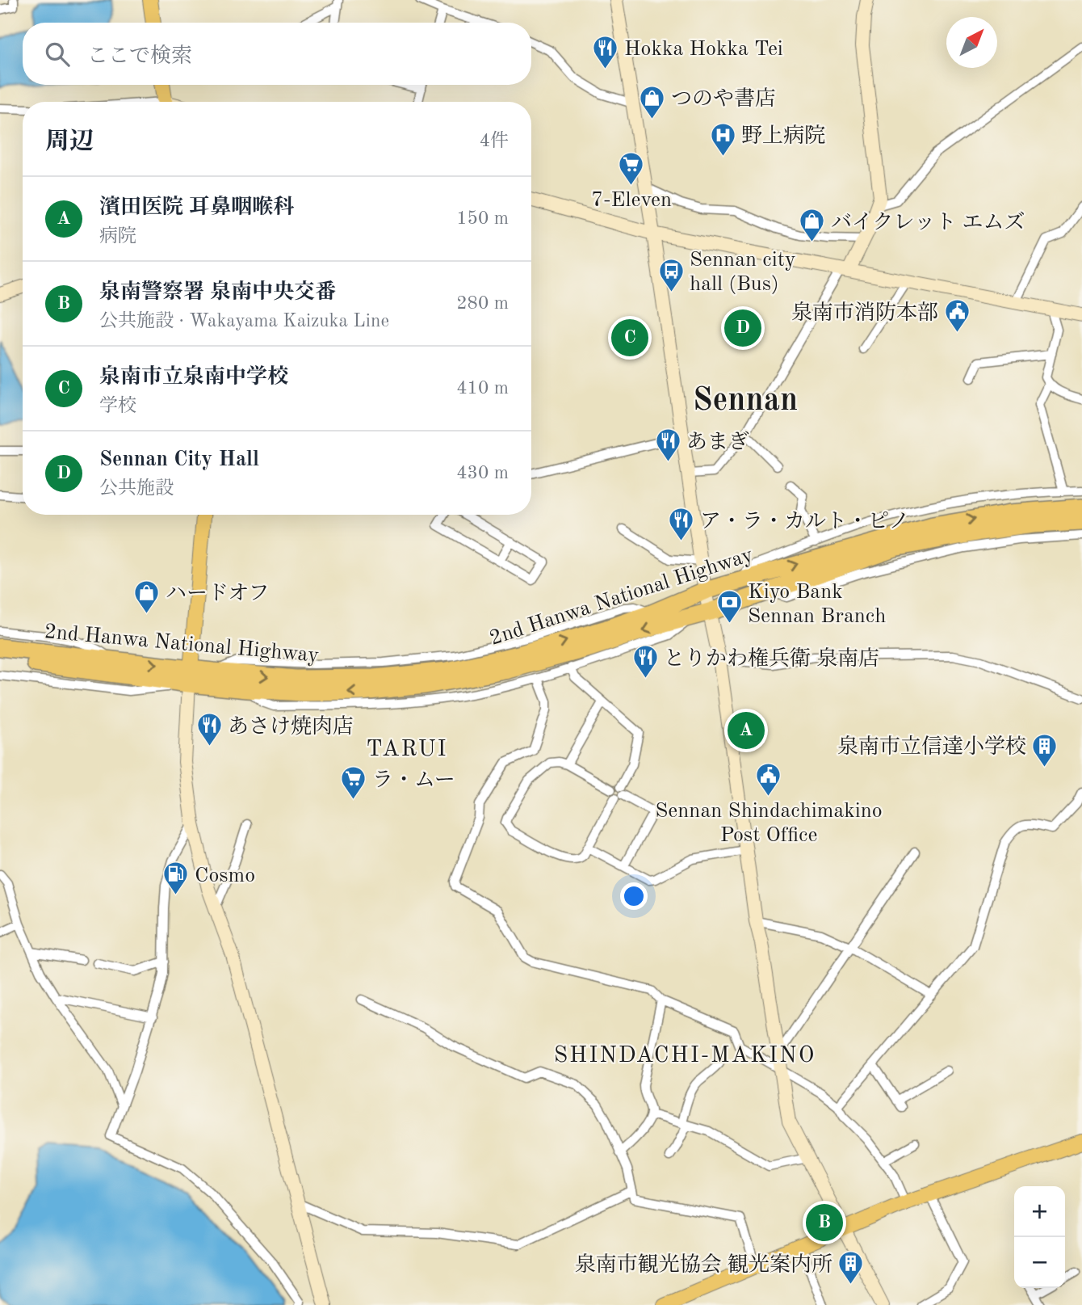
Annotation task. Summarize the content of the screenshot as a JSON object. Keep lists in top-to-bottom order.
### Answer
{
  "streets": {
    "highway": ["2nd Hanwa National Highway"]
  },
  "districts": ["Sennan", "TARUI", "SHINDACHI-MAKINO"],
  "places": {
    "restaurant": [
      "Hokka Hokka Tei",
      "あまぎ",
      "ア・ラ・カルト・ピノ",
      "とりかわ権兵衛 泉南店",
      "あさけ焼肉店"
    ],
    "shop": ["つのや書店", "バイクレット エムズ", "ハードオフ"],
    "hospital": ["野上病院"],
    "supermarket": ["7-Eleven", "ラ・ムー"],
    "bus stop": ["Sennan city hall (Bus)"],
    "public building": ["泉南市消防本部", "Sennan Shindachimakino Post Office"],
    "bank": ["Kiyo Bank Sennan Branch"],
    "building": ["泉南市立信達小学校", "泉南市観光協会 観光案内所"],
    "fuel station": ["Cosmo"]
  },
  "north": "top right",
  "page": {
    "search": "ここで検索",
    "heading": ["周辺", "4件"],
    "list": [
      {
        "mark": "A",
        "name": "濱田医院 耳鼻咽喉科",
        "note": "病院",
        "value": "150 m"
      },
      {
        "mark": "B",
        "name": "泉南警察署 泉南中央交番",
        "note": "公共施設 · Wakayama Kaizuka Line",
        "value": "280 m"
      },
      {
        "mark": "C",
        "name": "泉南市立泉南中学校",
        "note": "学校",
        "value": "410 m"
      },
      {
        "mark": "D",
        "name": "Sennan City Hall",
        "note": "公共施設",
        "value": "430 m"
      }
    ],
    "pins": [
      "D",
      "C",
      "A",
      "B"
    ],
    "map_buttons": ["+", "−"]
  }
}
